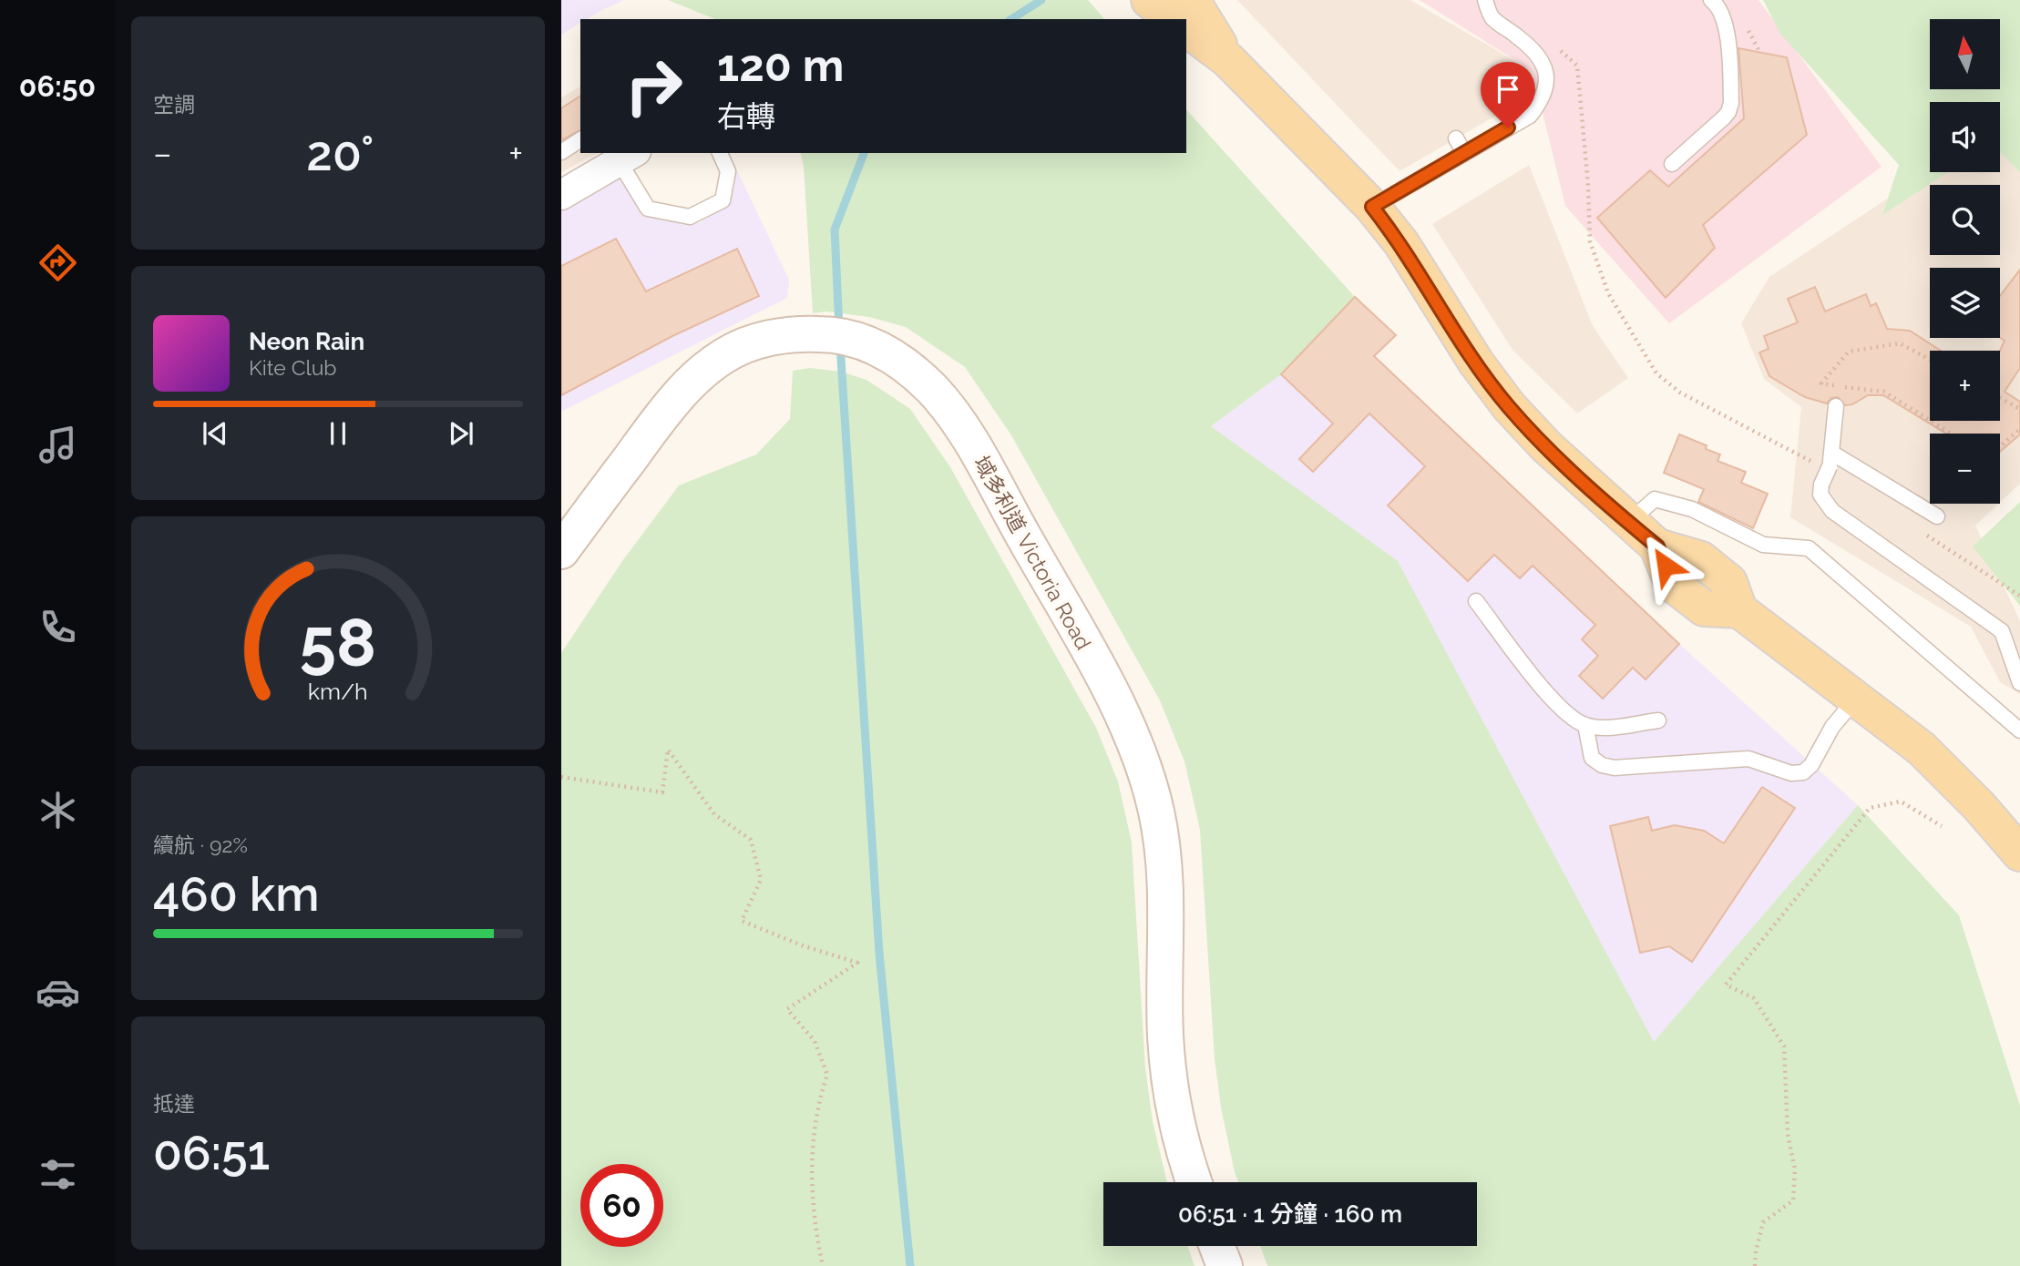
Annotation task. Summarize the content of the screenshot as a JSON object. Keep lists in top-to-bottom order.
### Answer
{
  "streets": {
    "main road": ["域多利道 Victoria Road"]
  },
  "north": "top",
  "page": {
    "tabs": "06:50",
    "tile": [
      "空調",
      ["續航 · 92%", "460 km"],
      ["抵達", "06:51"]
    ],
    "map_buttons": ["+", "−"],
    "turn": ["120 m", "右轉"],
    "heat": ["−", "20°", "+"],
    "song": ["Neon Rain", "Kite Club"],
    "limit": "60",
    "trip": "06:51 · 1 分鐘 · 160 m",
    "gauge": ["58", "km/h"]
  }
}
